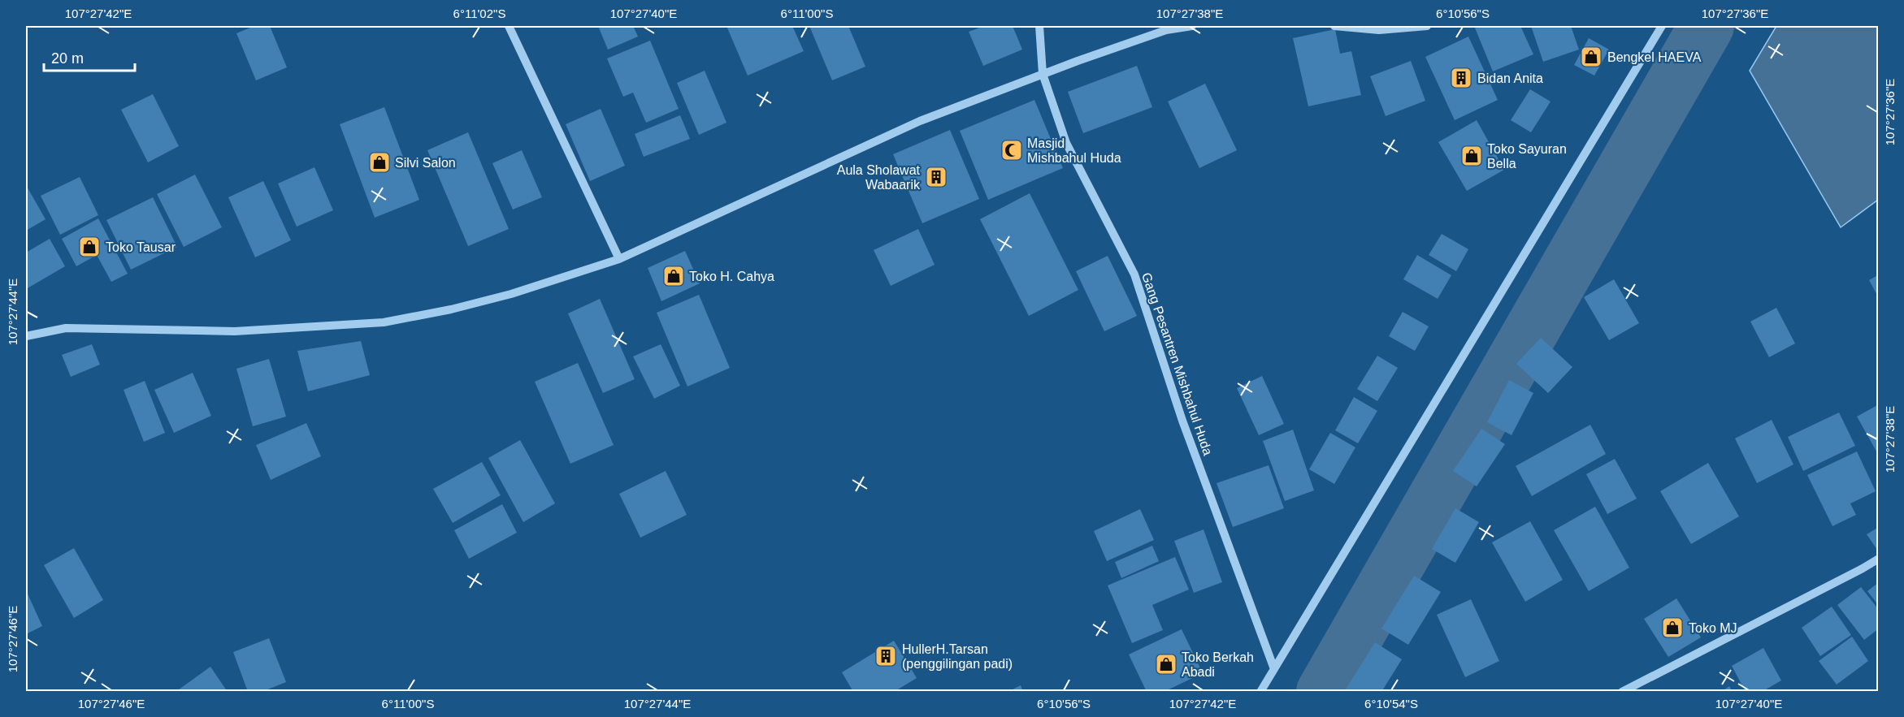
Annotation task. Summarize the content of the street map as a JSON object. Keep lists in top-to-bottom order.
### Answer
{
  "streets": {
    "street": ["Gang Pesantren Mishbahul Huda"]
  },
  "places": {
    "shop": [
      "Bengkel HAEVA",
      "Toko Sayuran Bella",
      "Silvi Salon",
      "Toko Tausar",
      "Toko H. Cahya",
      "Toko MJ",
      "Toko Berkah Abadi"
    ],
    "building": ["Bidan Anita", "Aula Sholawat Wabaarik", "HullerH.Tarsan (penggilingan padi)"],
    "mosque": ["Masjid Mishbahul Huda"]
  },
  "scale_bar": "20 m",
  "coordinates": [
    "107°27'42\"E",
    "6°11'02\"S",
    "107°27'40\"E",
    "6°11'00\"S",
    "107°27'38\"E",
    "6°10'56\"S",
    "107°27'36\"E",
    "107°27'44\"E",
    "107°27'46\"E",
    "6°10'54\"S"
  ]
}
